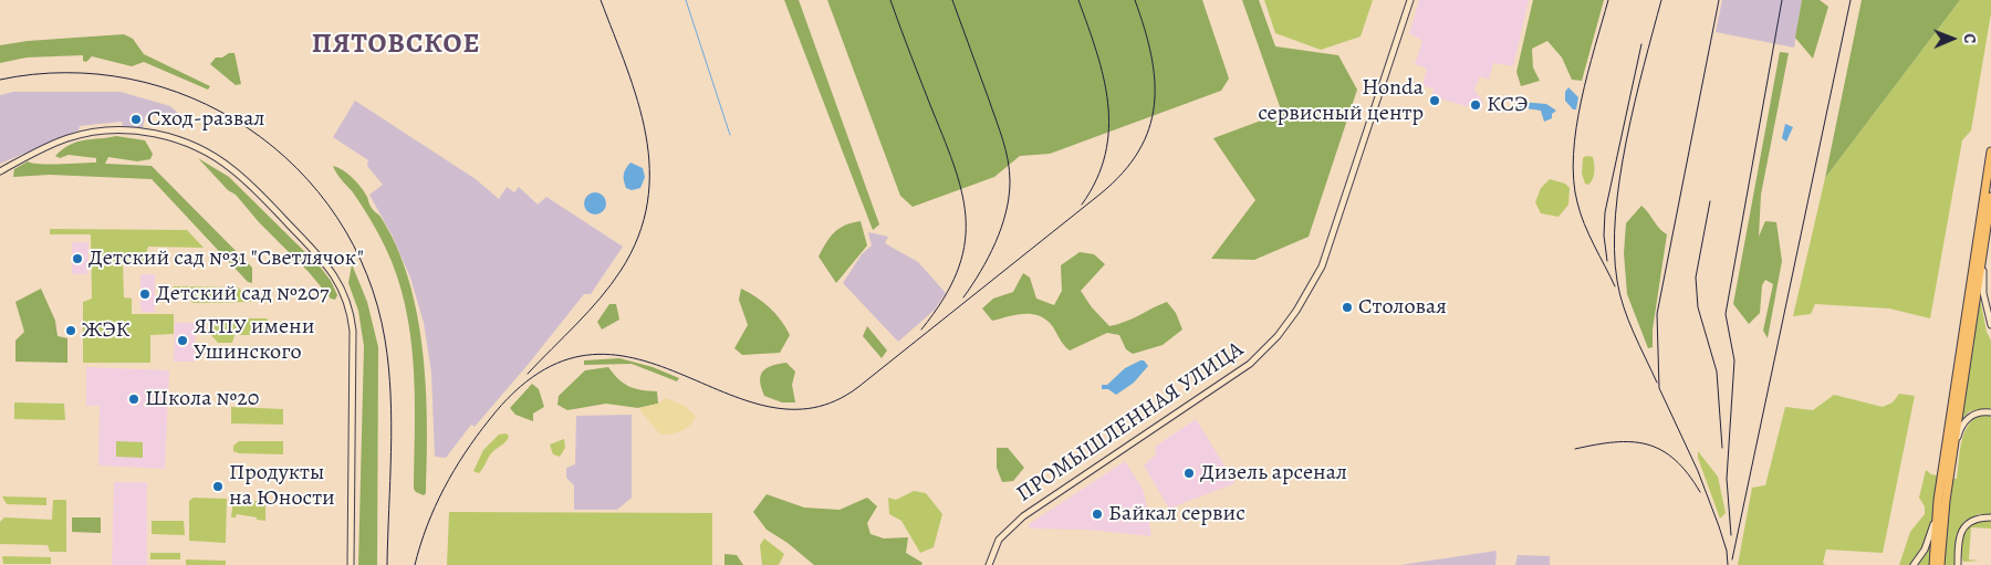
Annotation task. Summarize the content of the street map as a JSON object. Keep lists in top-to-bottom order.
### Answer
{
  "streets": {
    "street": ["ПРОМЫШЛЕННАЯ УЛИЦА"]
  },
  "districts": ["ПЯТОВСКОЕ"],
  "places": [
    "Honda сервисный центр",
    "КСЭ",
    "Сход-развал",
    "Детский сад №31 \"Светлячок\"",
    "Детский сад №207",
    "Столовая",
    "ЖЭК",
    "ЯГПУ имени Ушинского",
    "Школа №20",
    "Дизель арсенал",
    "Продукты на Юности",
    "Байкал сервис"
  ],
  "north": "right"
}
